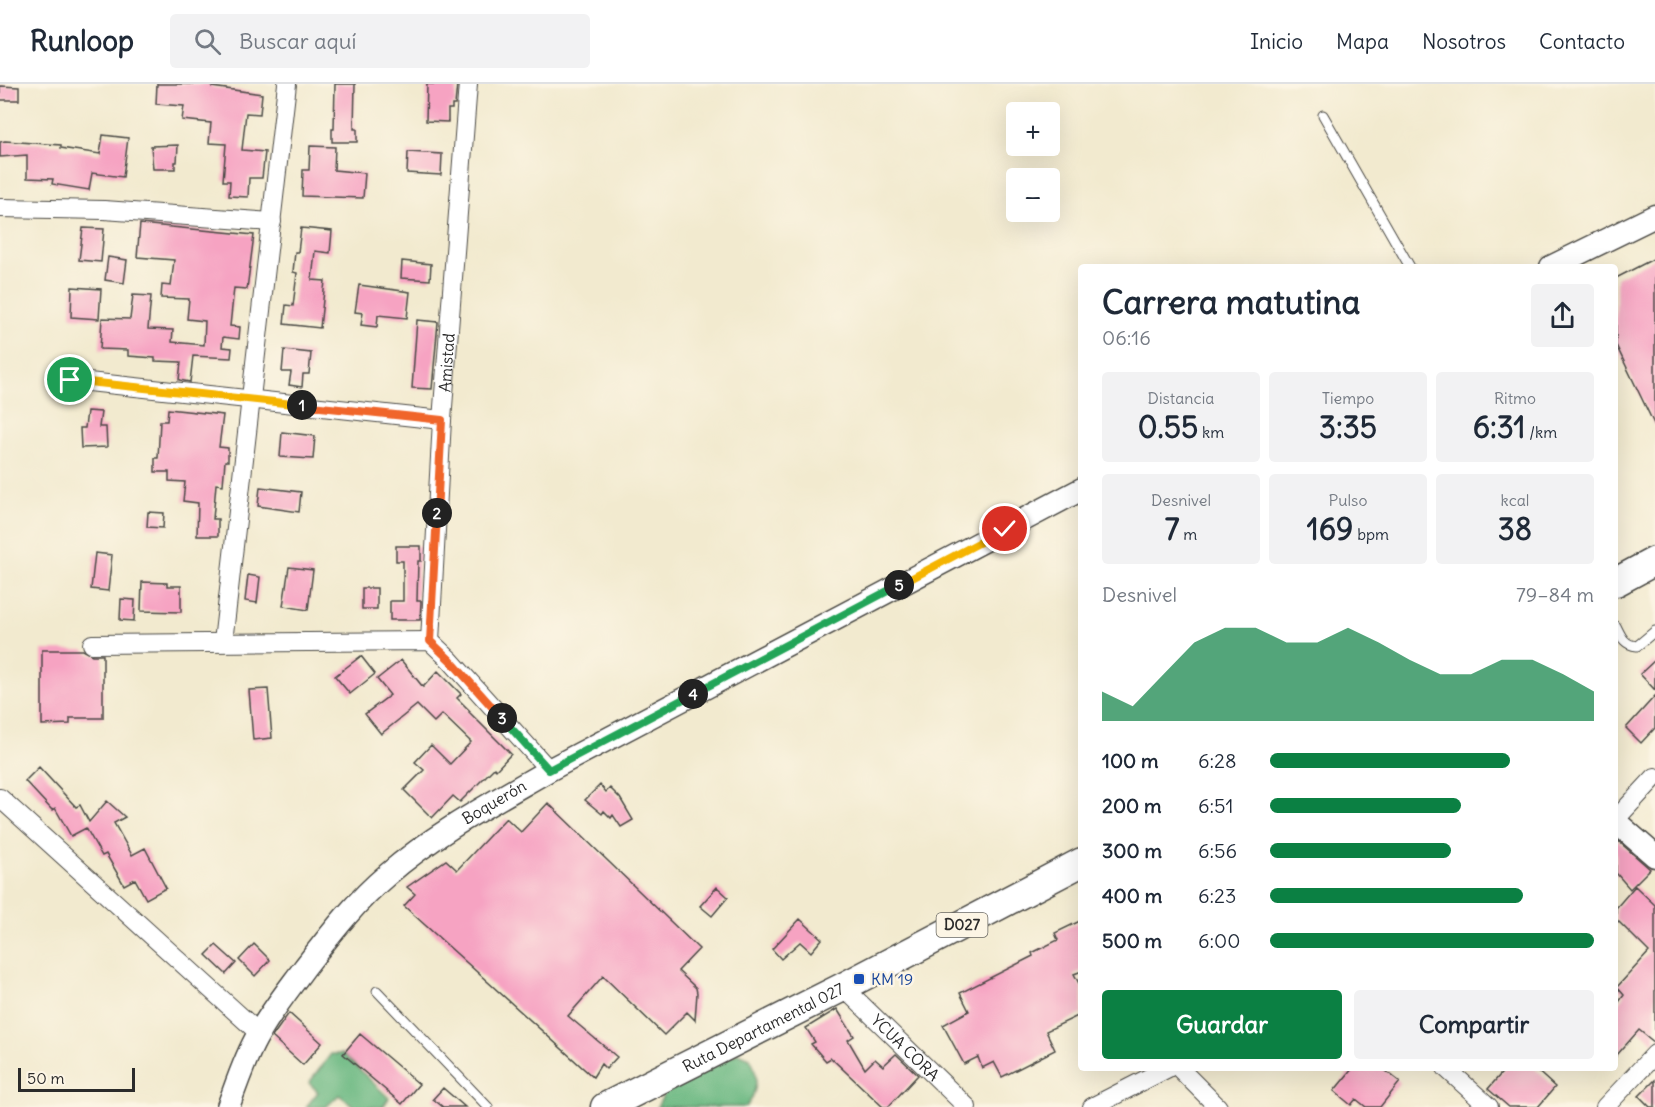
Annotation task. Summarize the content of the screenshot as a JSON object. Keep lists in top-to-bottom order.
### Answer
{
  "streets": {
    "main road": ["D027", "Ruta Departamental 027"],
    "street": ["Amistad", "Boquerón", "YCUA CORA"]
  },
  "crossings": [
    ["Ruta Departamental 027", "YCUA CORA"]
  ],
  "places": {
    "transit": ["KM 19"]
  },
  "scale_bar": "50 m",
  "page": {
    "header": "Runloop",
    "search": "Buscar aquí",
    "nav": [
      "Inicio",
      "Mapa",
      "Nosotros",
      "Contacto"
    ],
    "map_buttons": ["+", "−"],
    "heading": ["Carrera matutina", "06:16"],
    "stats": [
      ["Distancia", "0.55 km"],
      ["Tiempo", "3:35"],
      ["Ritmo", "6:31 /km"],
      ["Desnivel", "7 m"],
      ["Pulso", "169 bpm"],
      ["kcal", "38"]
    ],
    "pins": [
      "1",
      "2",
      "5",
      "4",
      "3"
    ],
    "chart": ["Desnivel", "79–84 m"],
    "list": [
      {
        "name": "100 m",
        "note": "6:28"
      },
      {
        "name": "200 m",
        "note": "6:51"
      },
      {
        "name": "300 m",
        "note": "6:56"
      },
      {
        "name": "400 m",
        "note": "6:23"
      },
      {
        "name": "500 m",
        "note": "6:00"
      }
    ],
    "buttons": ["Guardar", "Compartir"],
    "scale": "50 m"
  }
}
